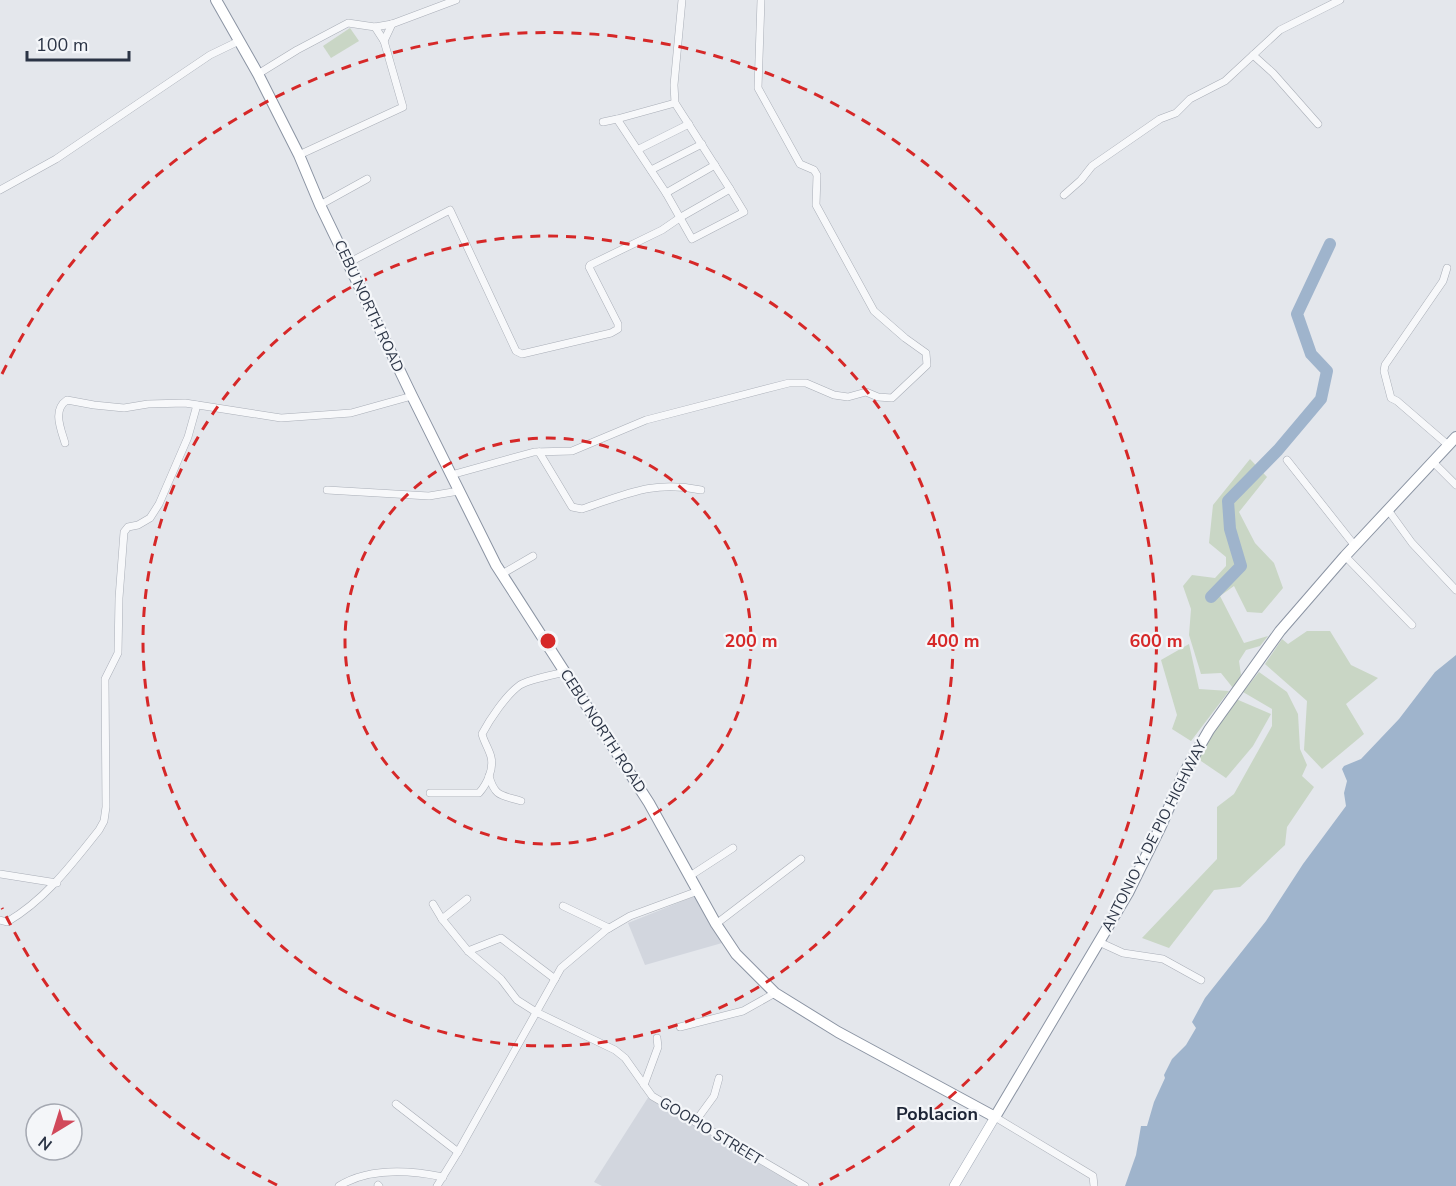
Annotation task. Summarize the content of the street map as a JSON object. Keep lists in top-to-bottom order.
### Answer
{
  "streets": {
    "highway": ["CEBU NORTH ROAD", "ANTONIO Y. DE PIO HIGHWAY"],
    "street": ["GOOPIO STREET"]
  },
  "crossings": [
    ["CEBU NORTH ROAD", "ANTONIO Y. DE PIO HIGHWAY"]
  ],
  "districts": ["Poblacion"],
  "scale_bar": "100 m",
  "north": "bottom left",
  "rings": ["200 m", "400 m", "600 m"]
}
